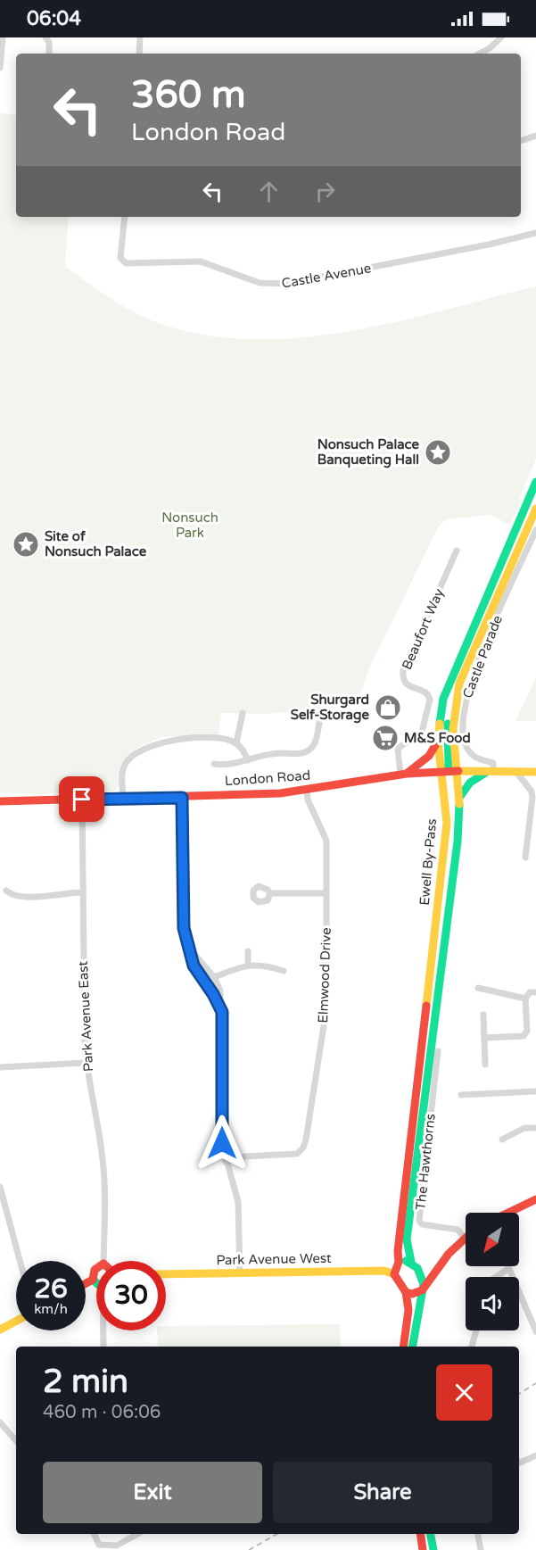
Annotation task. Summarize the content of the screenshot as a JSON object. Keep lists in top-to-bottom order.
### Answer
{
  "streets": {
    "main road": ["London Road", "Ewell By-Pass", "Park Avenue West"],
    "street": [
      "Castle Avenue",
      "Beaufort Way",
      "Castle Parade",
      "Elmwood Drive",
      "Park Avenue East",
      "The Hawthorns"
    ]
  },
  "crossings": [
    ["Beaufort Way", "London Road"],
    ["Castle Parade", "London Road"],
    ["London Road", "Ewell By-Pass"],
    ["London Road", "Elmwood Drive"],
    ["London Road", "Park Avenue East"],
    ["Ewell By-Pass", "Park Avenue West"]
  ],
  "parks": ["Nonsuch Park"],
  "places": {
    "place": ["Nonsuch Palace Banqueting Hall", "Site of Nonsuch Palace"],
    "shop": ["Shurgard Self-Storage"],
    "supermarket": ["M&S Food"]
  },
  "north": "bottom left",
  "page": {
    "status": "06:04",
    "turn": ["360 m", "London Road"],
    "speed": "26 km/h",
    "limit": "30",
    "heading": ["2 min", "460 m · 06:06"],
    "buttons": ["Exit", "Share"]
  }
}
